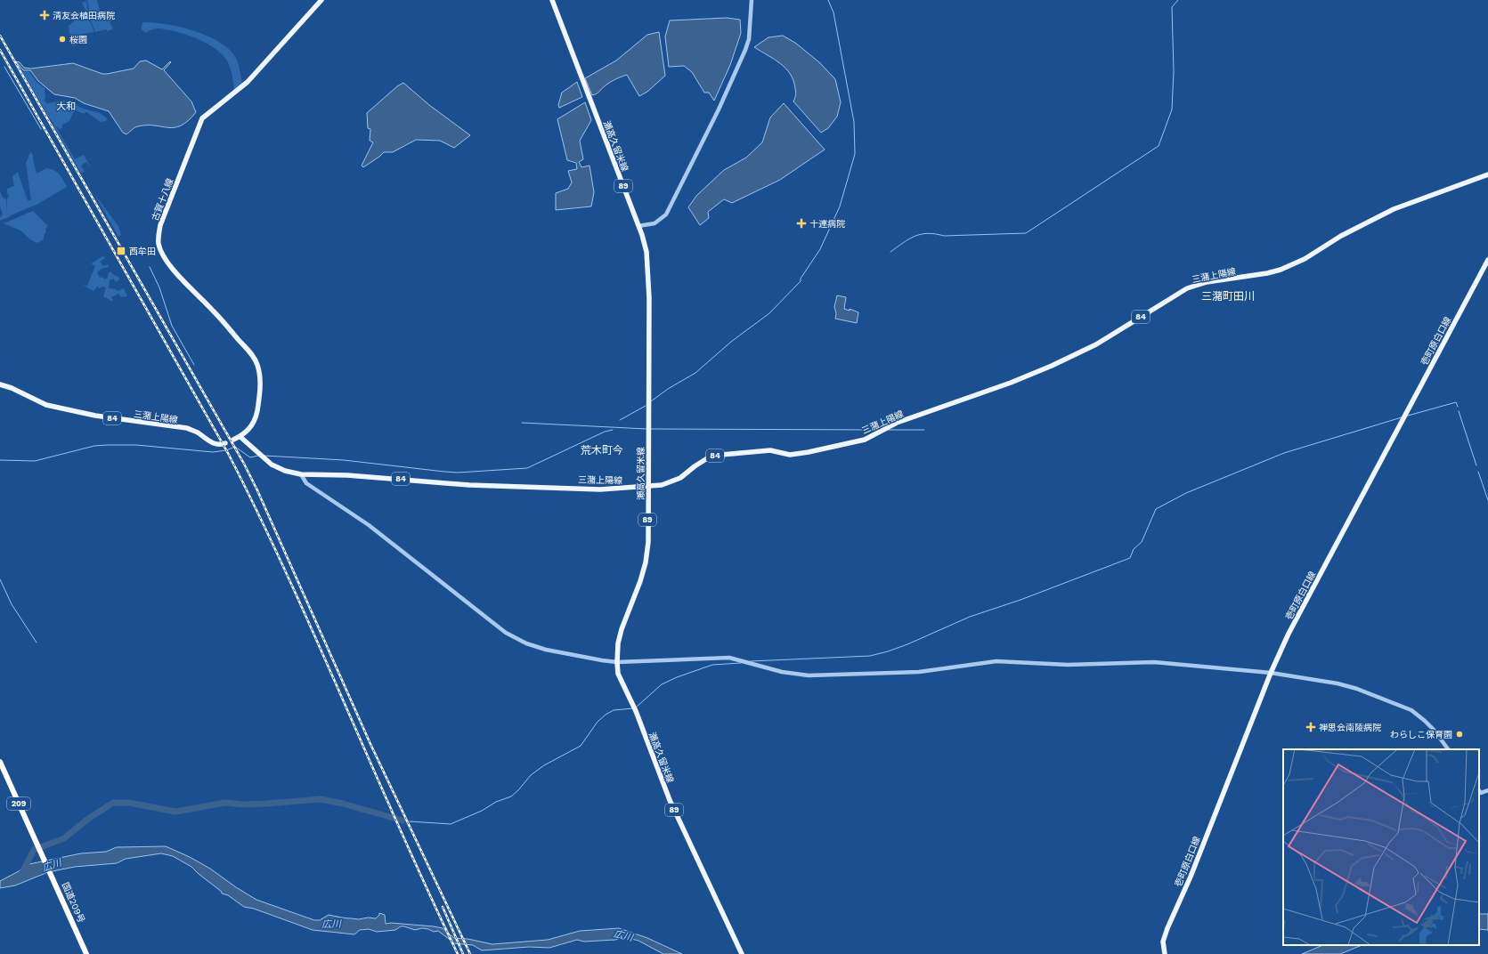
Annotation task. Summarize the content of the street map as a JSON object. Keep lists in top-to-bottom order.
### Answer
{
  "streets": {
    "highway": ["209", "国道209号"],
    "main road": [
      "瀬高久留米線",
      "89",
      "古賀十八線",
      "三潴上陽線",
      "84",
      "壱町原白口線"
    ]
  },
  "crossings": [
    ["瀬高久留米線", "三潴上陽線"],
    ["古賀十八線", "三潴上陽線"]
  ],
  "districts": ["大和", "三潴町田川", "荒木町今"],
  "water": ["広川"],
  "places": {
    "health": ["清友会植田病院", "十連病院", "禅思会南陵病院"],
    "other": ["桜園", "わらしこ保育園"],
    "transit": ["西牟田"]
  }
}
